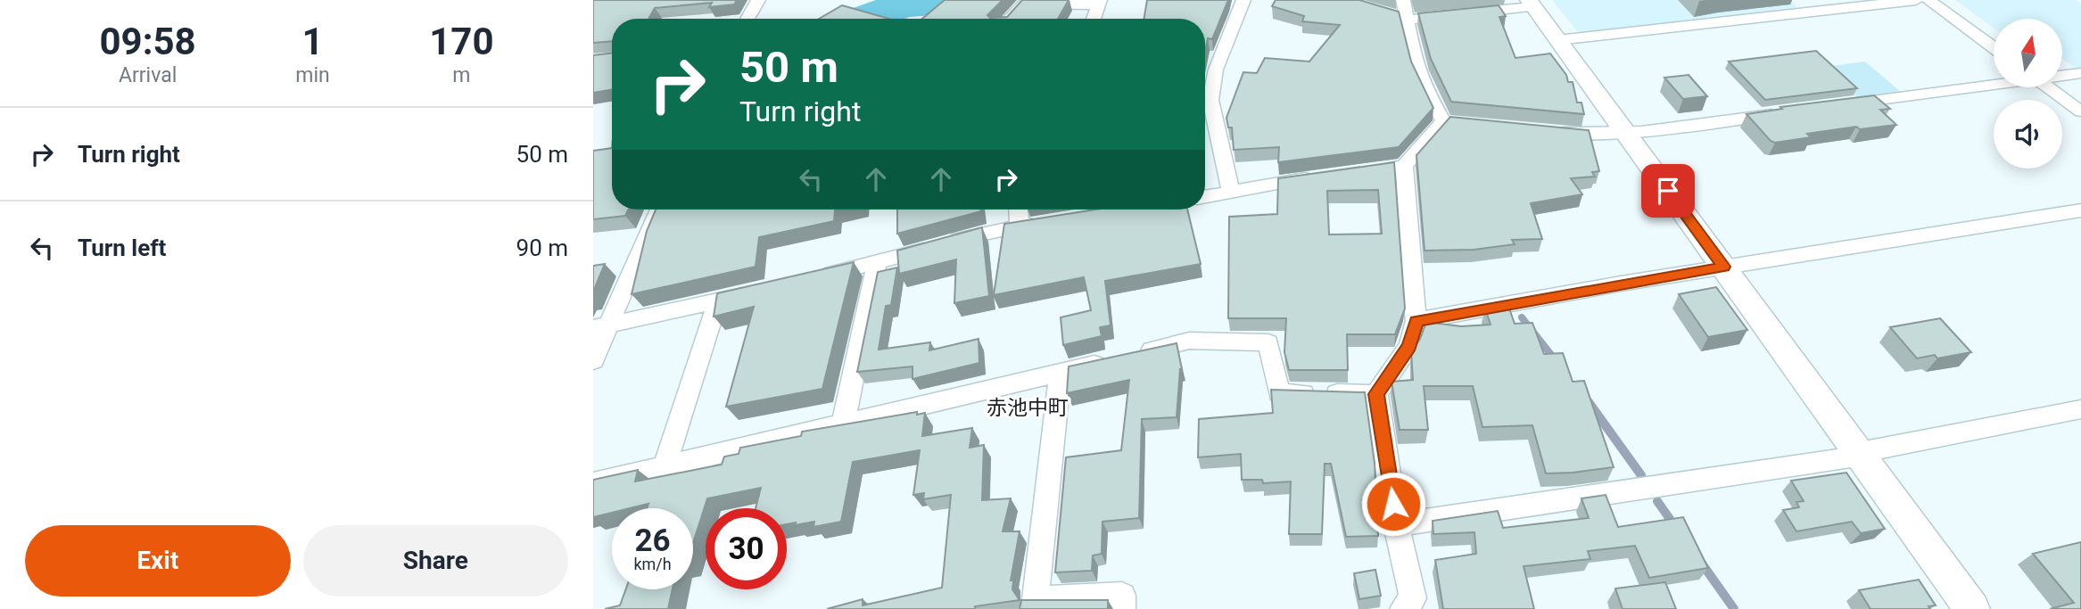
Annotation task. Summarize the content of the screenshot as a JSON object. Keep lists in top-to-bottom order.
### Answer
{
  "districts": ["赤池中町"],
  "north": "top",
  "page": {
    "eta": [
      "09:58",
      "Arrival",
      "1",
      "min",
      "170",
      "m"
    ],
    "turn": ["50 m", "Turn right"],
    "list": [
      {
        "name": "Turn right",
        "value": "50 m"
      },
      {
        "name": "Turn left",
        "value": "90 m"
      }
    ],
    "speed": "26 km/h",
    "limit": "30",
    "buttons": ["Exit", "Share"]
  }
}
